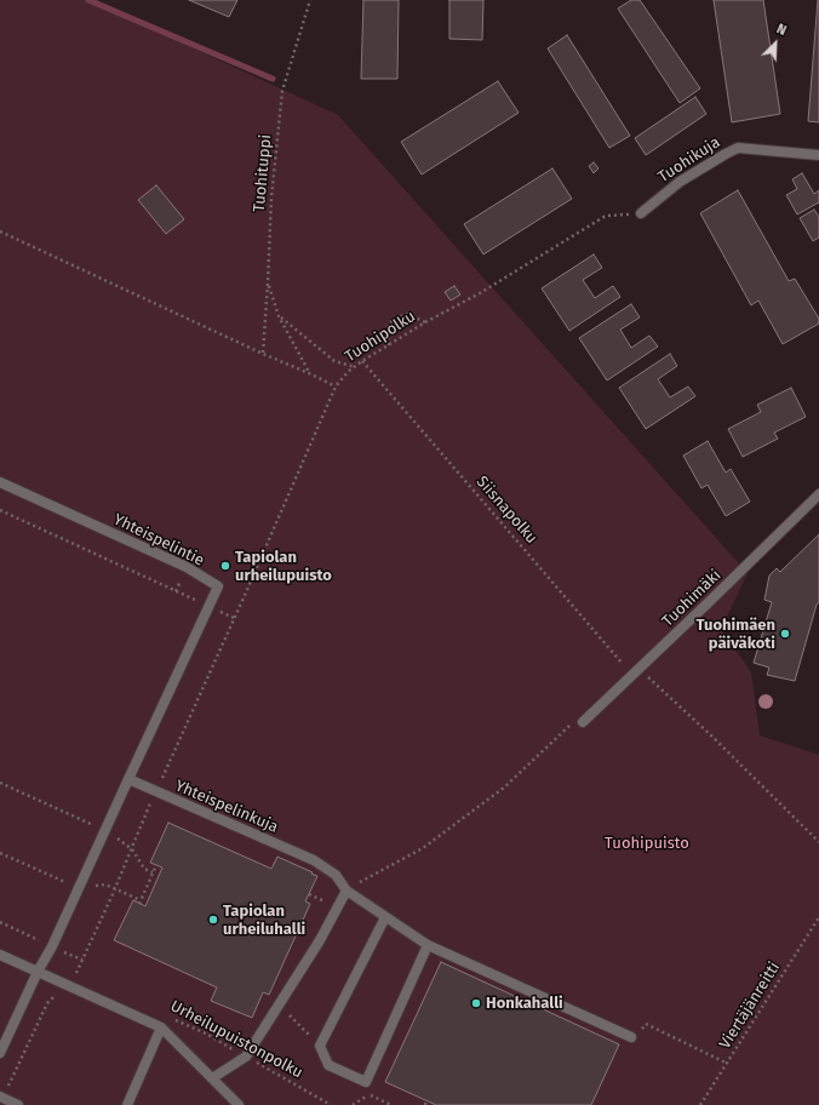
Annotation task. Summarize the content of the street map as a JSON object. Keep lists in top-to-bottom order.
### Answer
{
  "streets": {
    "street": [
      "Tuohikuja",
      "Yhteispelintie",
      "Tuohimäki",
      "Yhteispelinkuja"
    ],
    "path": [
      "Tuohituppi",
      "Tuohipolku",
      "Siisnapolku",
      "Viertäjänreitti",
      "Urheilupuistonpolku"
    ]
  },
  "crossings": [
    ["Tuohikuja", "Tuohipolku"],
    ["Tuohipolku", "Siisnapolku"],
    ["Tuohipolku", "Yhteispelinkuja"],
    ["Siisnapolku", "Tuohimäki"],
    ["Yhteispelintie", "Yhteispelinkuja"]
  ],
  "parks": ["Tuohipuisto"],
  "places": [
    "Tapiolan urheilupuisto",
    "Tuohimäen päiväkoti",
    "Tapiolan urheiluhalli",
    "Honkahalli"
  ],
  "north": "top right"
}
